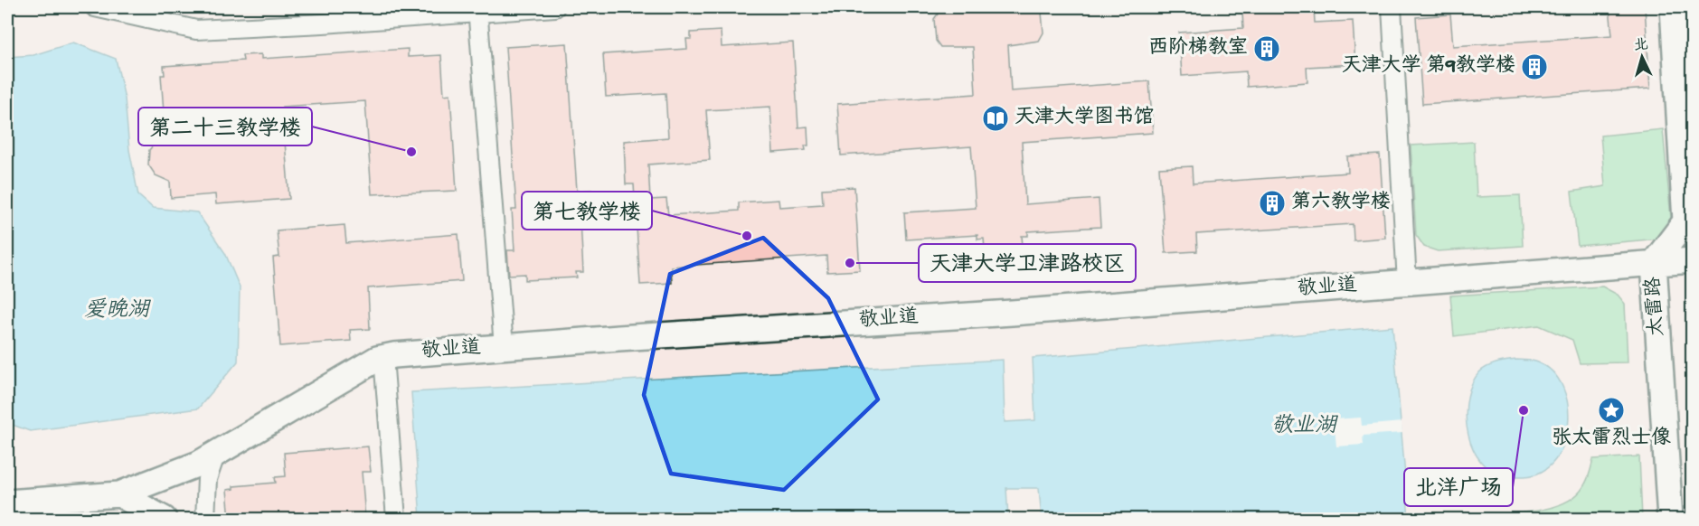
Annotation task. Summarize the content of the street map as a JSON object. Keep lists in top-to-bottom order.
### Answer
{
  "streets": {
    "street": ["敬业道", "太雷路"]
  },
  "crossings": [
    ["敬业道", "太雷路"]
  ],
  "water": ["爱晚湖", "敬业湖"],
  "places": {
    "building": ["西阶梯教室", "天津大学 第9教学楼", "第六教学楼"],
    "library": ["天津大学图书馆"],
    "other": [
      "第二十三教学楼",
      "第七教学楼",
      "天津大学卫津路校区",
      "北洋广场"
    ],
    "place": ["张太雷烈士像"]
  },
  "north": "top"
}
